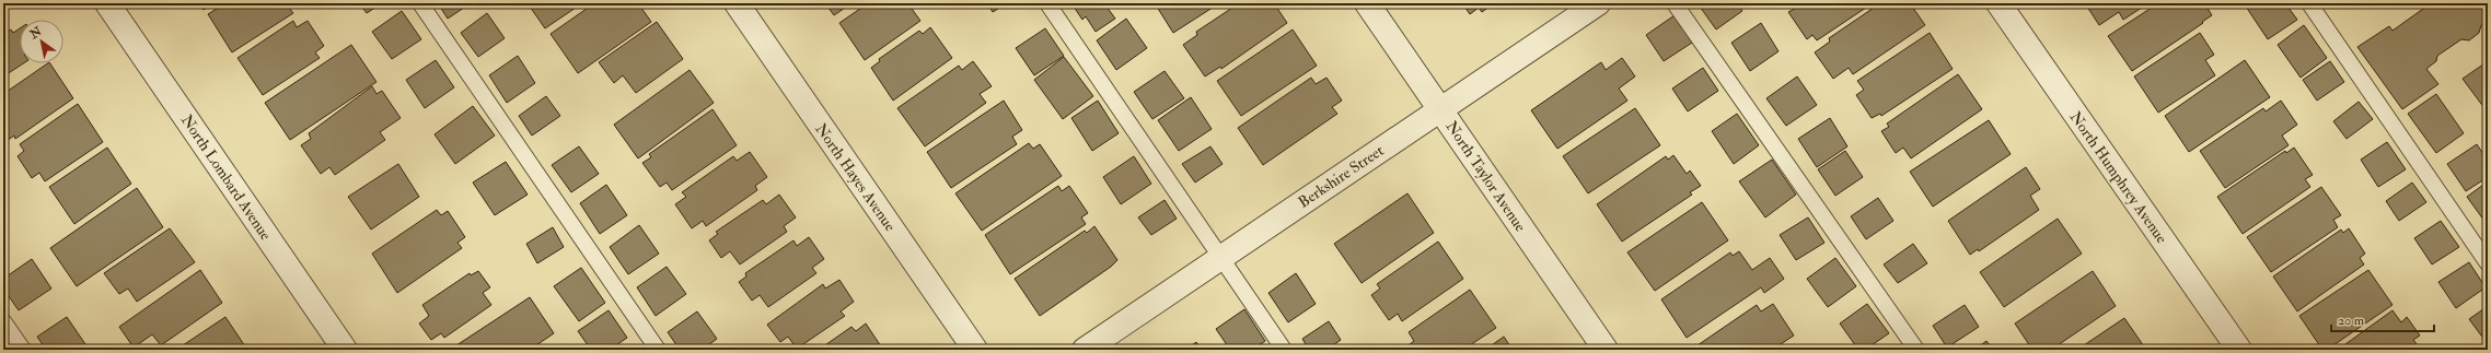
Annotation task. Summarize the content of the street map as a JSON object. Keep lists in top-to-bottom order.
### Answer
{
  "streets": {
    "street": [
      "Berkshire Street",
      "North Taylor Avenue",
      "North Lombard Avenue",
      "North Hayes Avenue",
      "North Humphrey Avenue"
    ]
  },
  "crossings": [
    ["Berkshire Street", "North Taylor Avenue"]
  ],
  "scale_bar": "20 m",
  "north": "top left"
}
